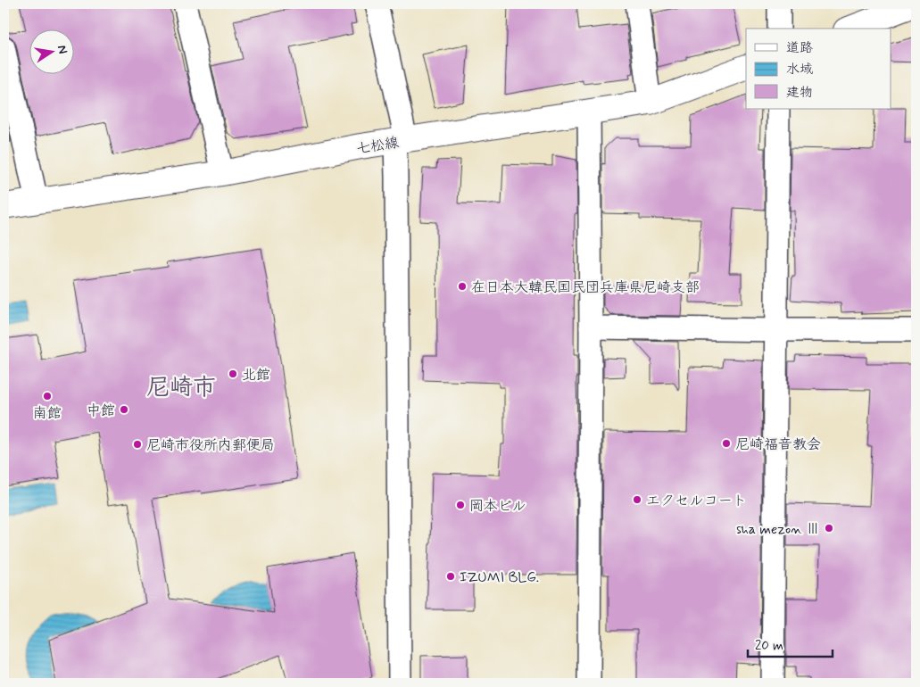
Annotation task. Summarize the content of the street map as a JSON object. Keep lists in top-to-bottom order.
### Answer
{
  "streets": {
    "street": ["七松線"]
  },
  "districts": ["尼崎市"],
  "places": [
    "在日本大韓民国民団兵庫県尼崎支部",
    "北館",
    "南館",
    "中館",
    "尼崎福音教会",
    "尼崎市役所内郵便局",
    "エクセルコート",
    "岡本ビル",
    "sha mezon Ⅲ",
    "IZUMI BLG."
  ],
  "legend": ["道路", "水域", "建物"],
  "scale_bar": "20 m",
  "north": "right"
}
